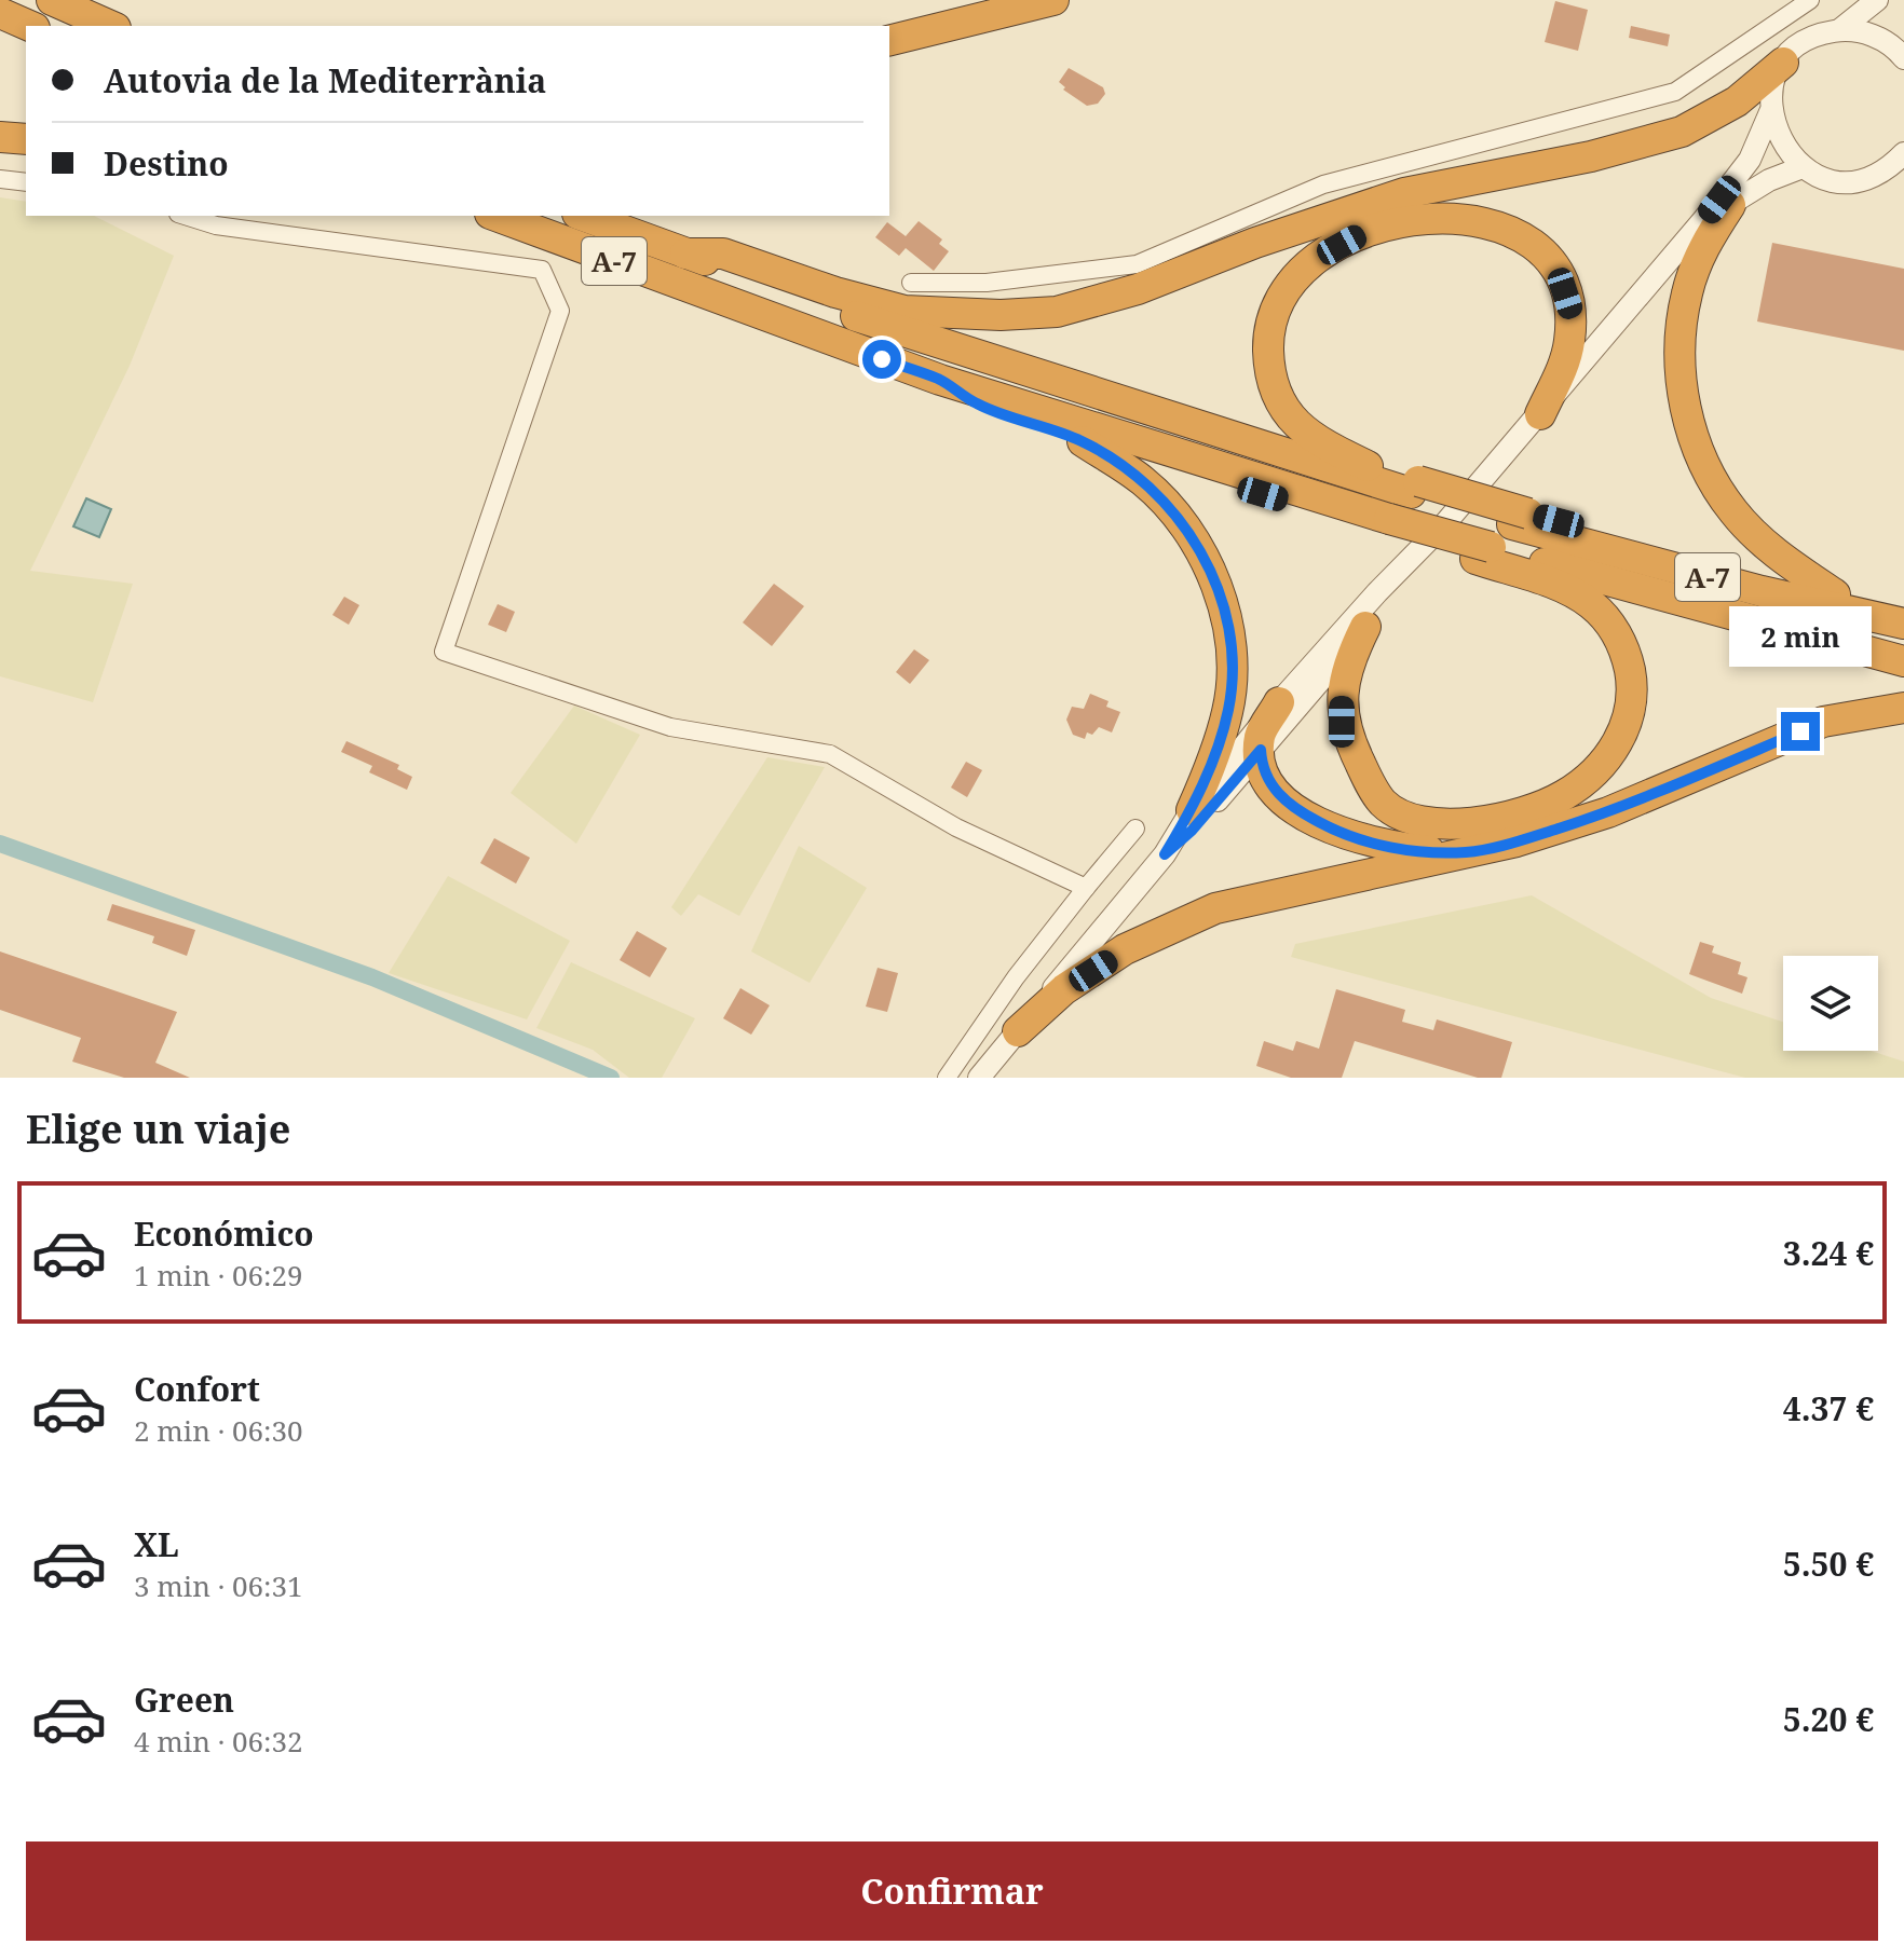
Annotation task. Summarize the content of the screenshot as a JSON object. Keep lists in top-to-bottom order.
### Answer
{
  "streets": {
    "highway": ["A-7"]
  },
  "page": {
    "banner": ["Autovia de la Mediterrània", "Destino"],
    "bubble": "2 min",
    "heading": "Elige un viaje",
    "list": [
      {
        "name": "Económico",
        "note": "1 min · 06:29",
        "value": "3.24 €"
      },
      {
        "name": "Confort",
        "note": "2 min · 06:30",
        "value": "4.37 €"
      },
      {
        "name": "XL",
        "note": "3 min · 06:31",
        "value": "5.50 €"
      },
      {
        "name": "Green",
        "note": "4 min · 06:32",
        "value": "5.20 €"
      }
    ],
    "buttons": "Confirmar"
  }
}
